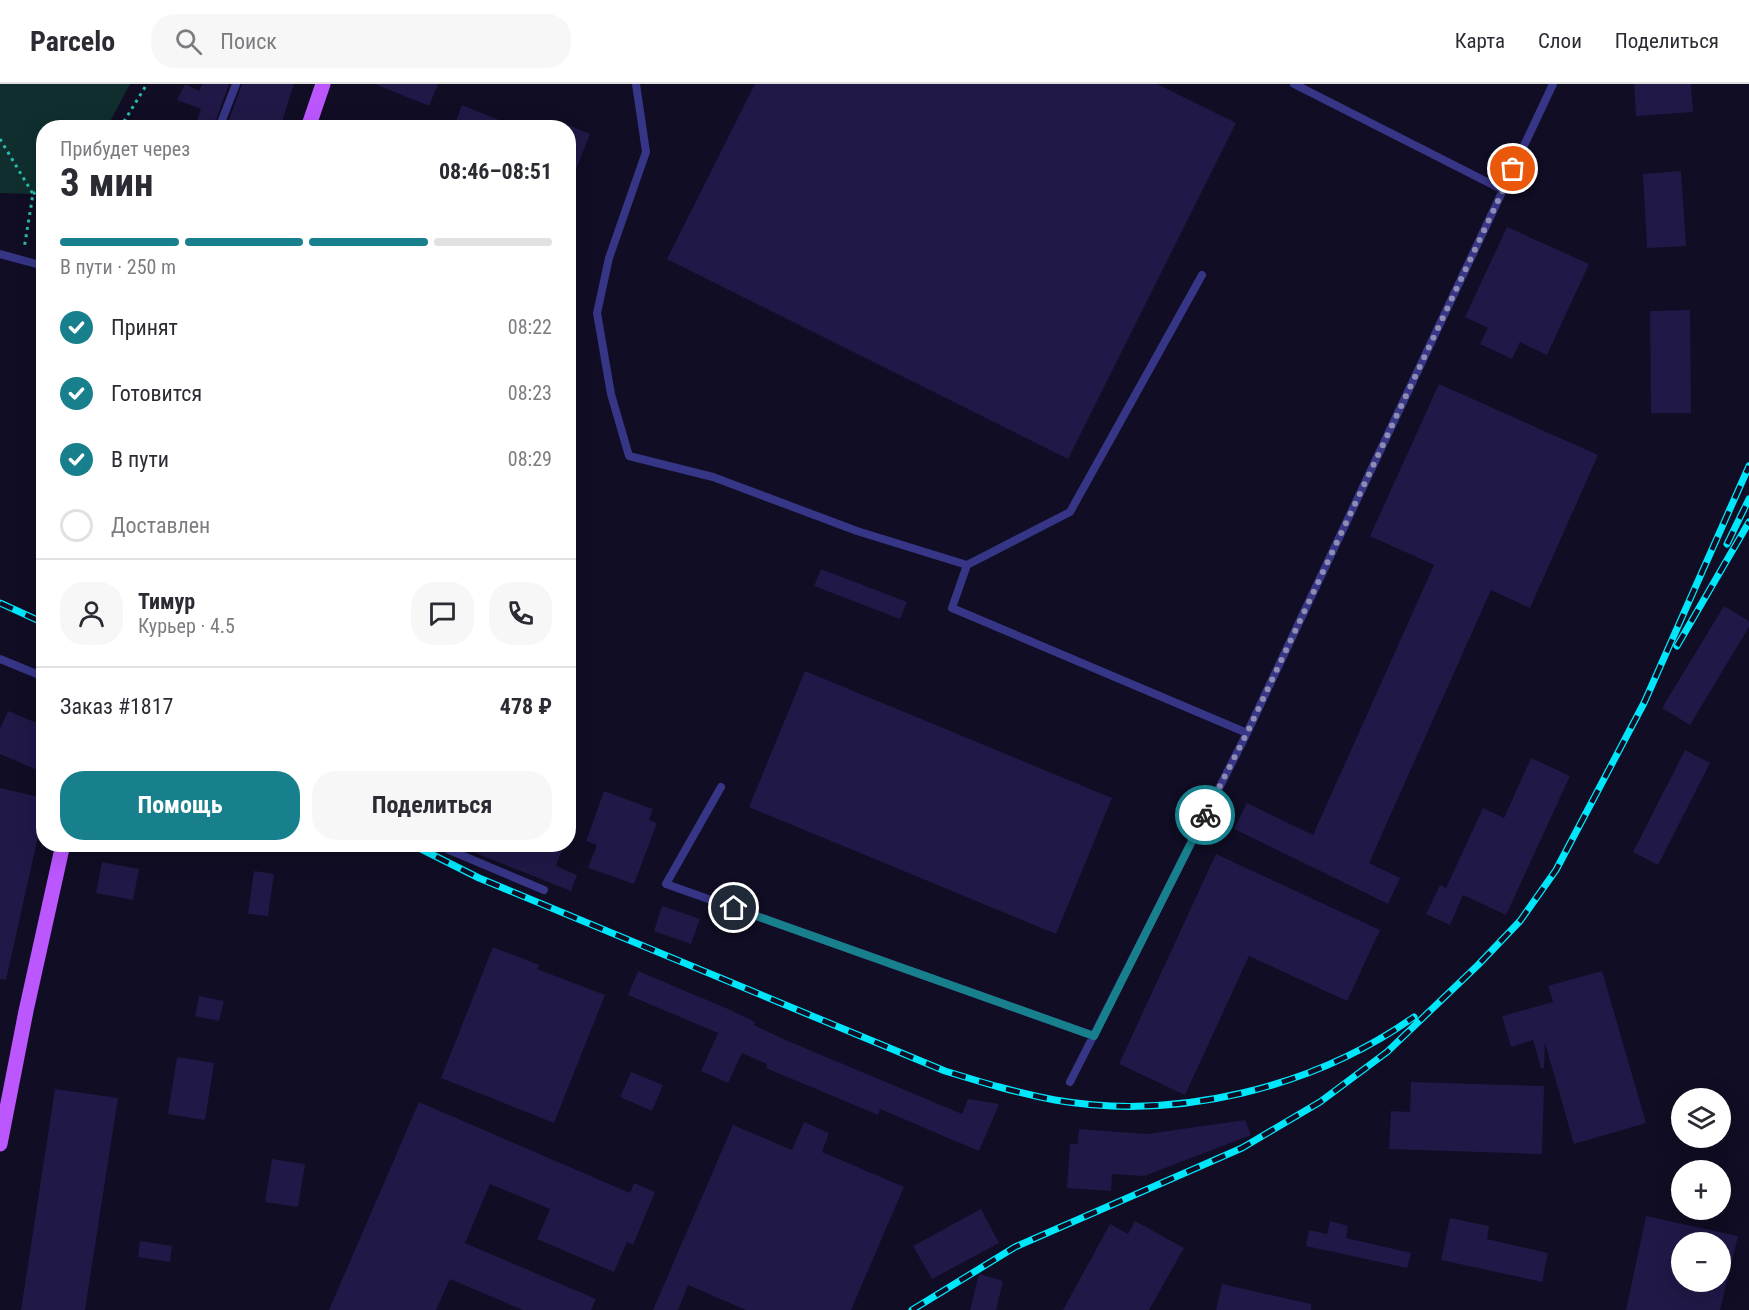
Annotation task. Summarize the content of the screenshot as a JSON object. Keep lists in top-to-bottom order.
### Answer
{
  "page": {
    "header": "Parcelo",
    "search": "Поиск",
    "nav": ["Карта", "Слои", "Поделиться"],
    "heading": ["3 мин", "Прибудет через", "08:46–08:51"],
    "panel": [
      "Тимур",
      "Курьер · 4.5",
      "Заказ #1817",
      "478 ₽"
    ],
    "bar": "В пути · 250 m",
    "list": [
      ["Принят", "08:22"],
      ["Готовится", "08:23"],
      ["В пути", "08:29"],
      "Доставлен"
    ],
    "buttons": ["Помощь", "Поделиться"],
    "map_buttons": ["+", "−"]
  }
}
